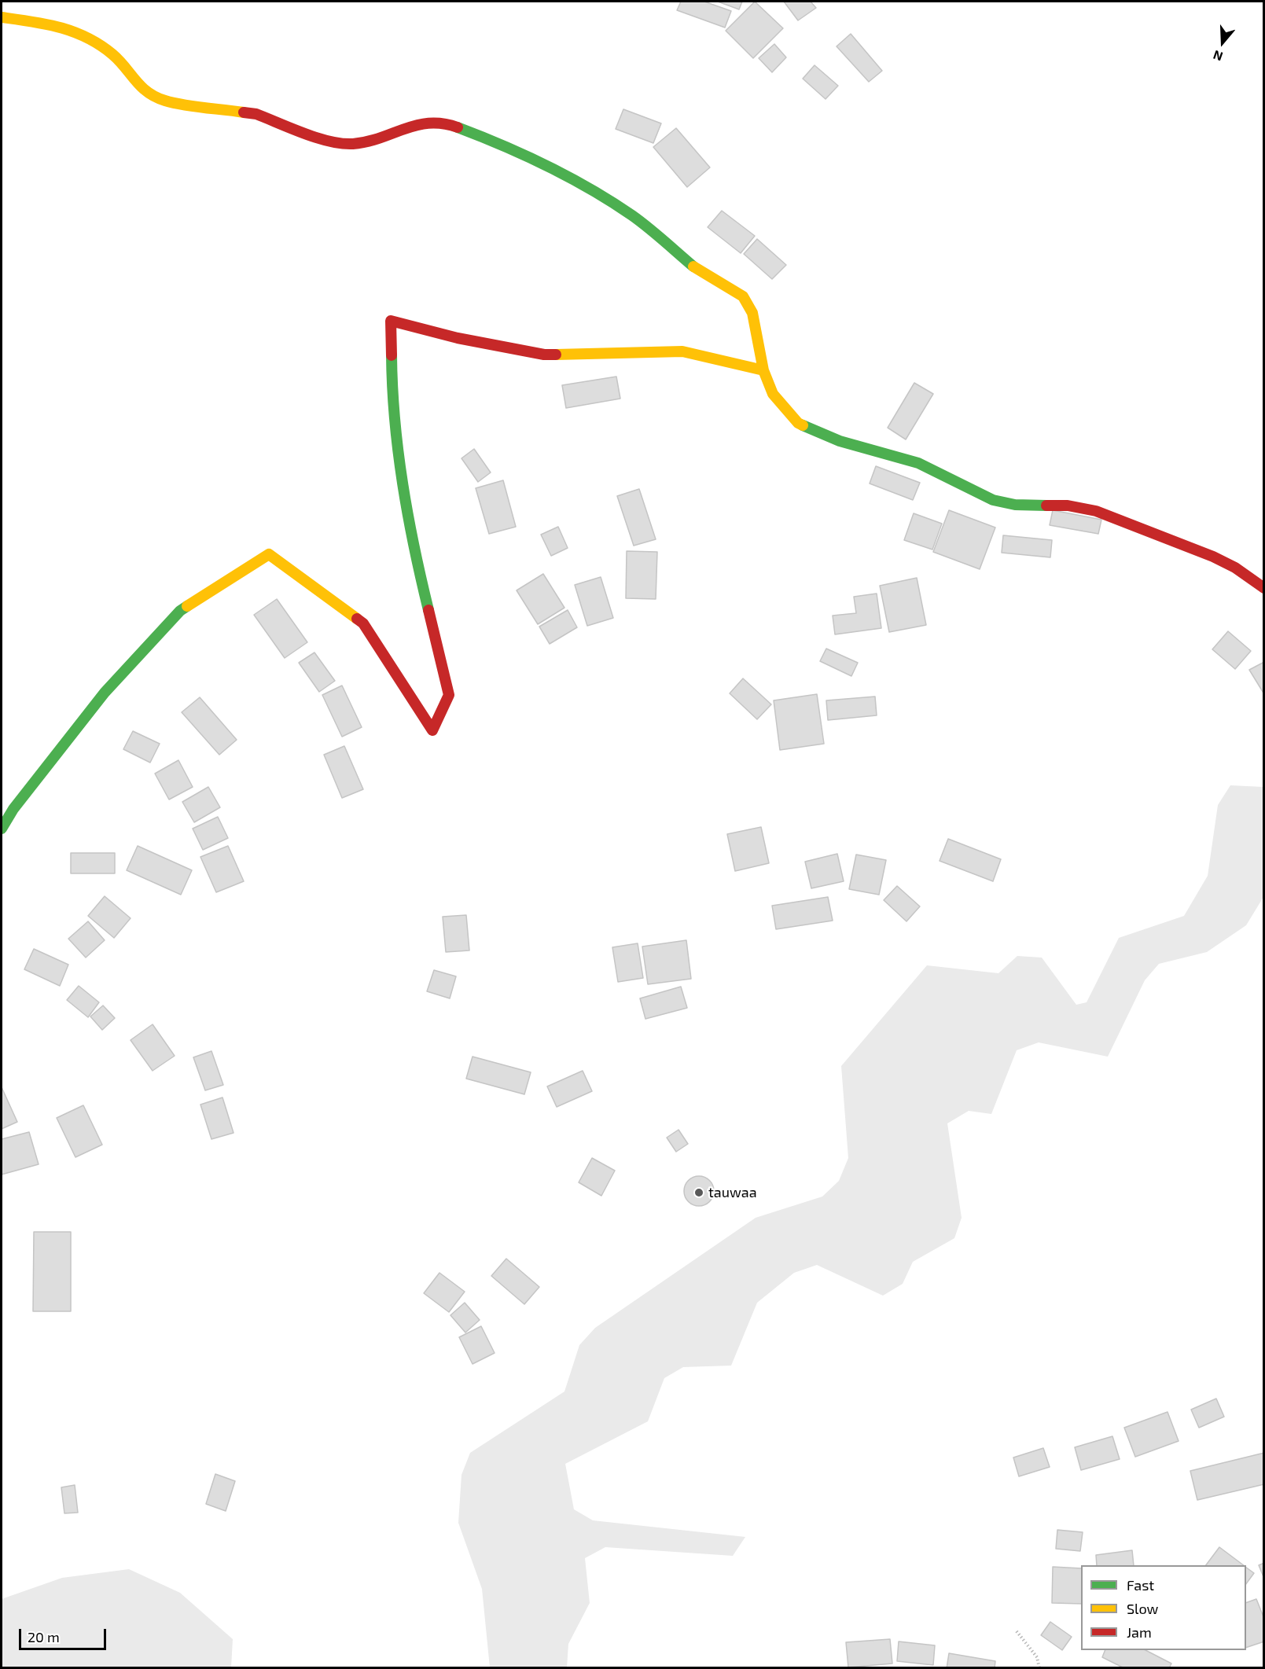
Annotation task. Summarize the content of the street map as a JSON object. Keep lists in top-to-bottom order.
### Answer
{
  "places": ["tauwaa"],
  "legend": ["Fast", "Slow", "Jam"],
  "scale_bar": "20 m",
  "north": "bottom"
}
